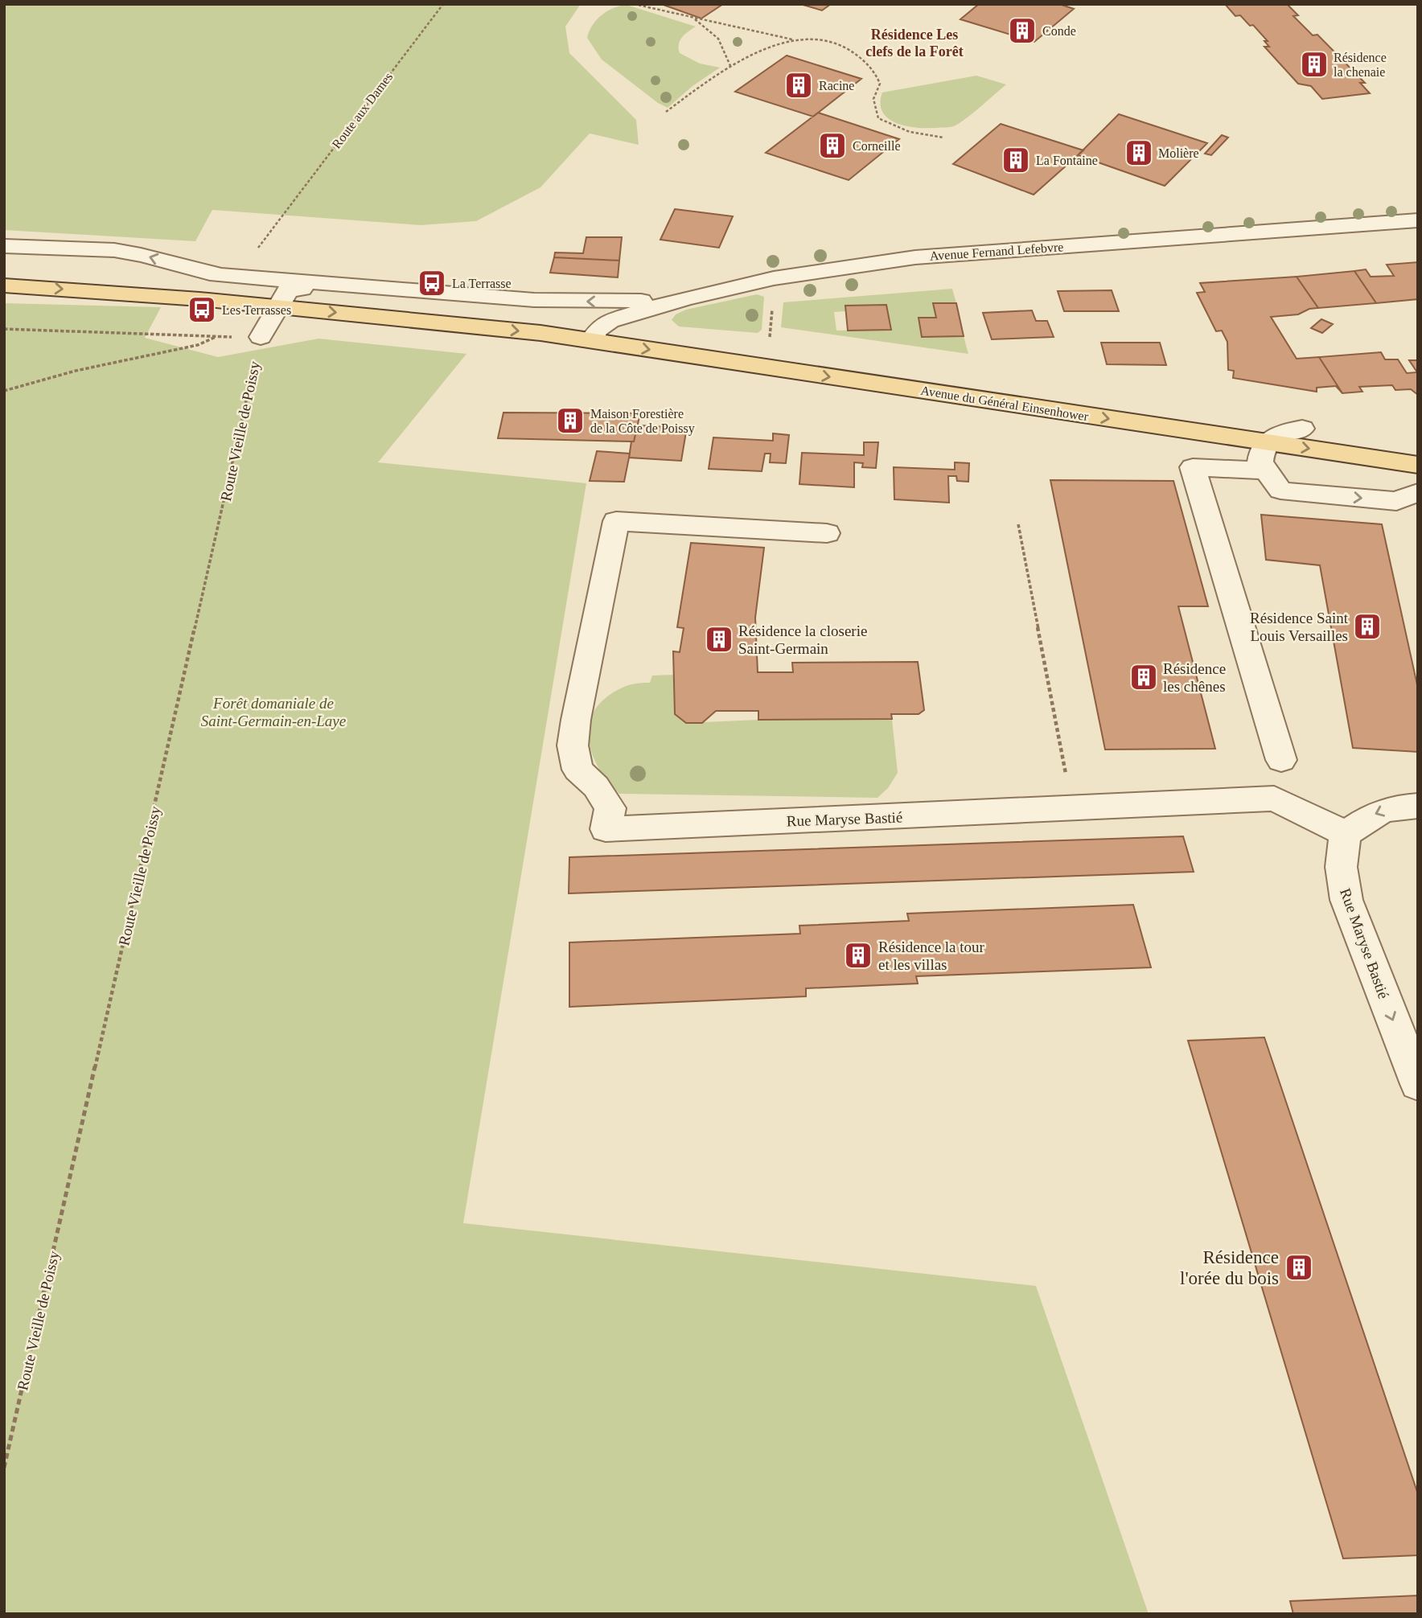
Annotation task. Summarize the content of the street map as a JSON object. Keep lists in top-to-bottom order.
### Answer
{
  "streets": {
    "main road": ["Avenue du Général Einsenhower"],
    "street": ["Avenue Fernand Lefebvre", "Rue Maryse Bastié"],
    "path": ["Route aux Dames", "Route Vieille de Poissy"]
  },
  "crossings": [
    ["Avenue Fernand Lefebvre", "Avenue du Général Einsenhower"]
  ],
  "districts": ["Résidence Les clefs de la Forêt"],
  "parks": ["Forêt domaniale de Saint-Germain-en-Laye"],
  "places": {
    "building": [
      "Conde",
      "Résidence la chenaie",
      "Racine",
      "Corneille",
      "Molière",
      "La Fontaine",
      "Maison Forestière de la Côte de Poissy",
      "Résidence Saint Louis Versailles",
      "Résidence la closerie Saint-Germain",
      "Résidence les chênes",
      "Résidence la tour et les villas",
      "Résidence l'orée du bois"
    ],
    "bus stop": ["La Terrasse", "Les Terrasses"]
  }
}
